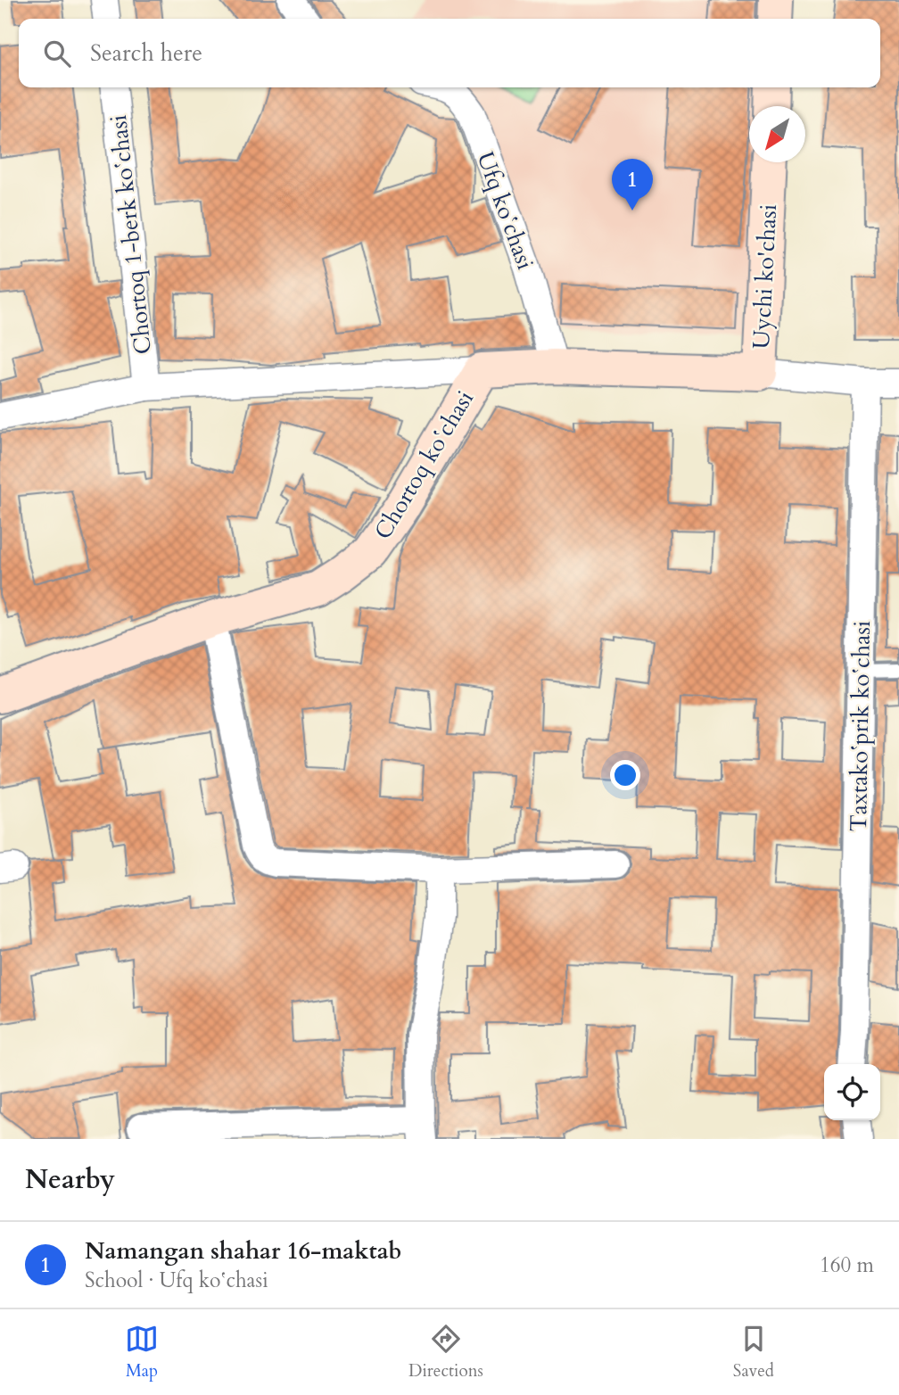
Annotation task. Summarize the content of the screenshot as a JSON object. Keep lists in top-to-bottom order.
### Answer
{
  "streets": {
    "main road": ["Uychi ko'chasi", "Chortoq koʻchasi"],
    "street": ["Ufq koʻchasi", "Chortoq 1-berk koʻchasi", "Taxtakoʻprik koʻchasi"]
  },
  "crossings": [
    ["Ufq koʻchasi", "Chortoq koʻchasi"],
    ["Uychi ko'chasi", "Chortoq koʻchasi"],
    ["Uychi ko'chasi", "Taxtakoʻprik koʻchasi"]
  ],
  "north": "bottom left",
  "page": {
    "search": "Search here",
    "pins": "1",
    "heading": "Nearby",
    "list": [
      {
        "mark": "1",
        "name": "Namangan shahar 16-maktab",
        "note": "School · Ufq koʻchasi",
        "value": "160 m"
      }
    ],
    "nav": ["Map", "Directions", "Saved"]
  }
}
